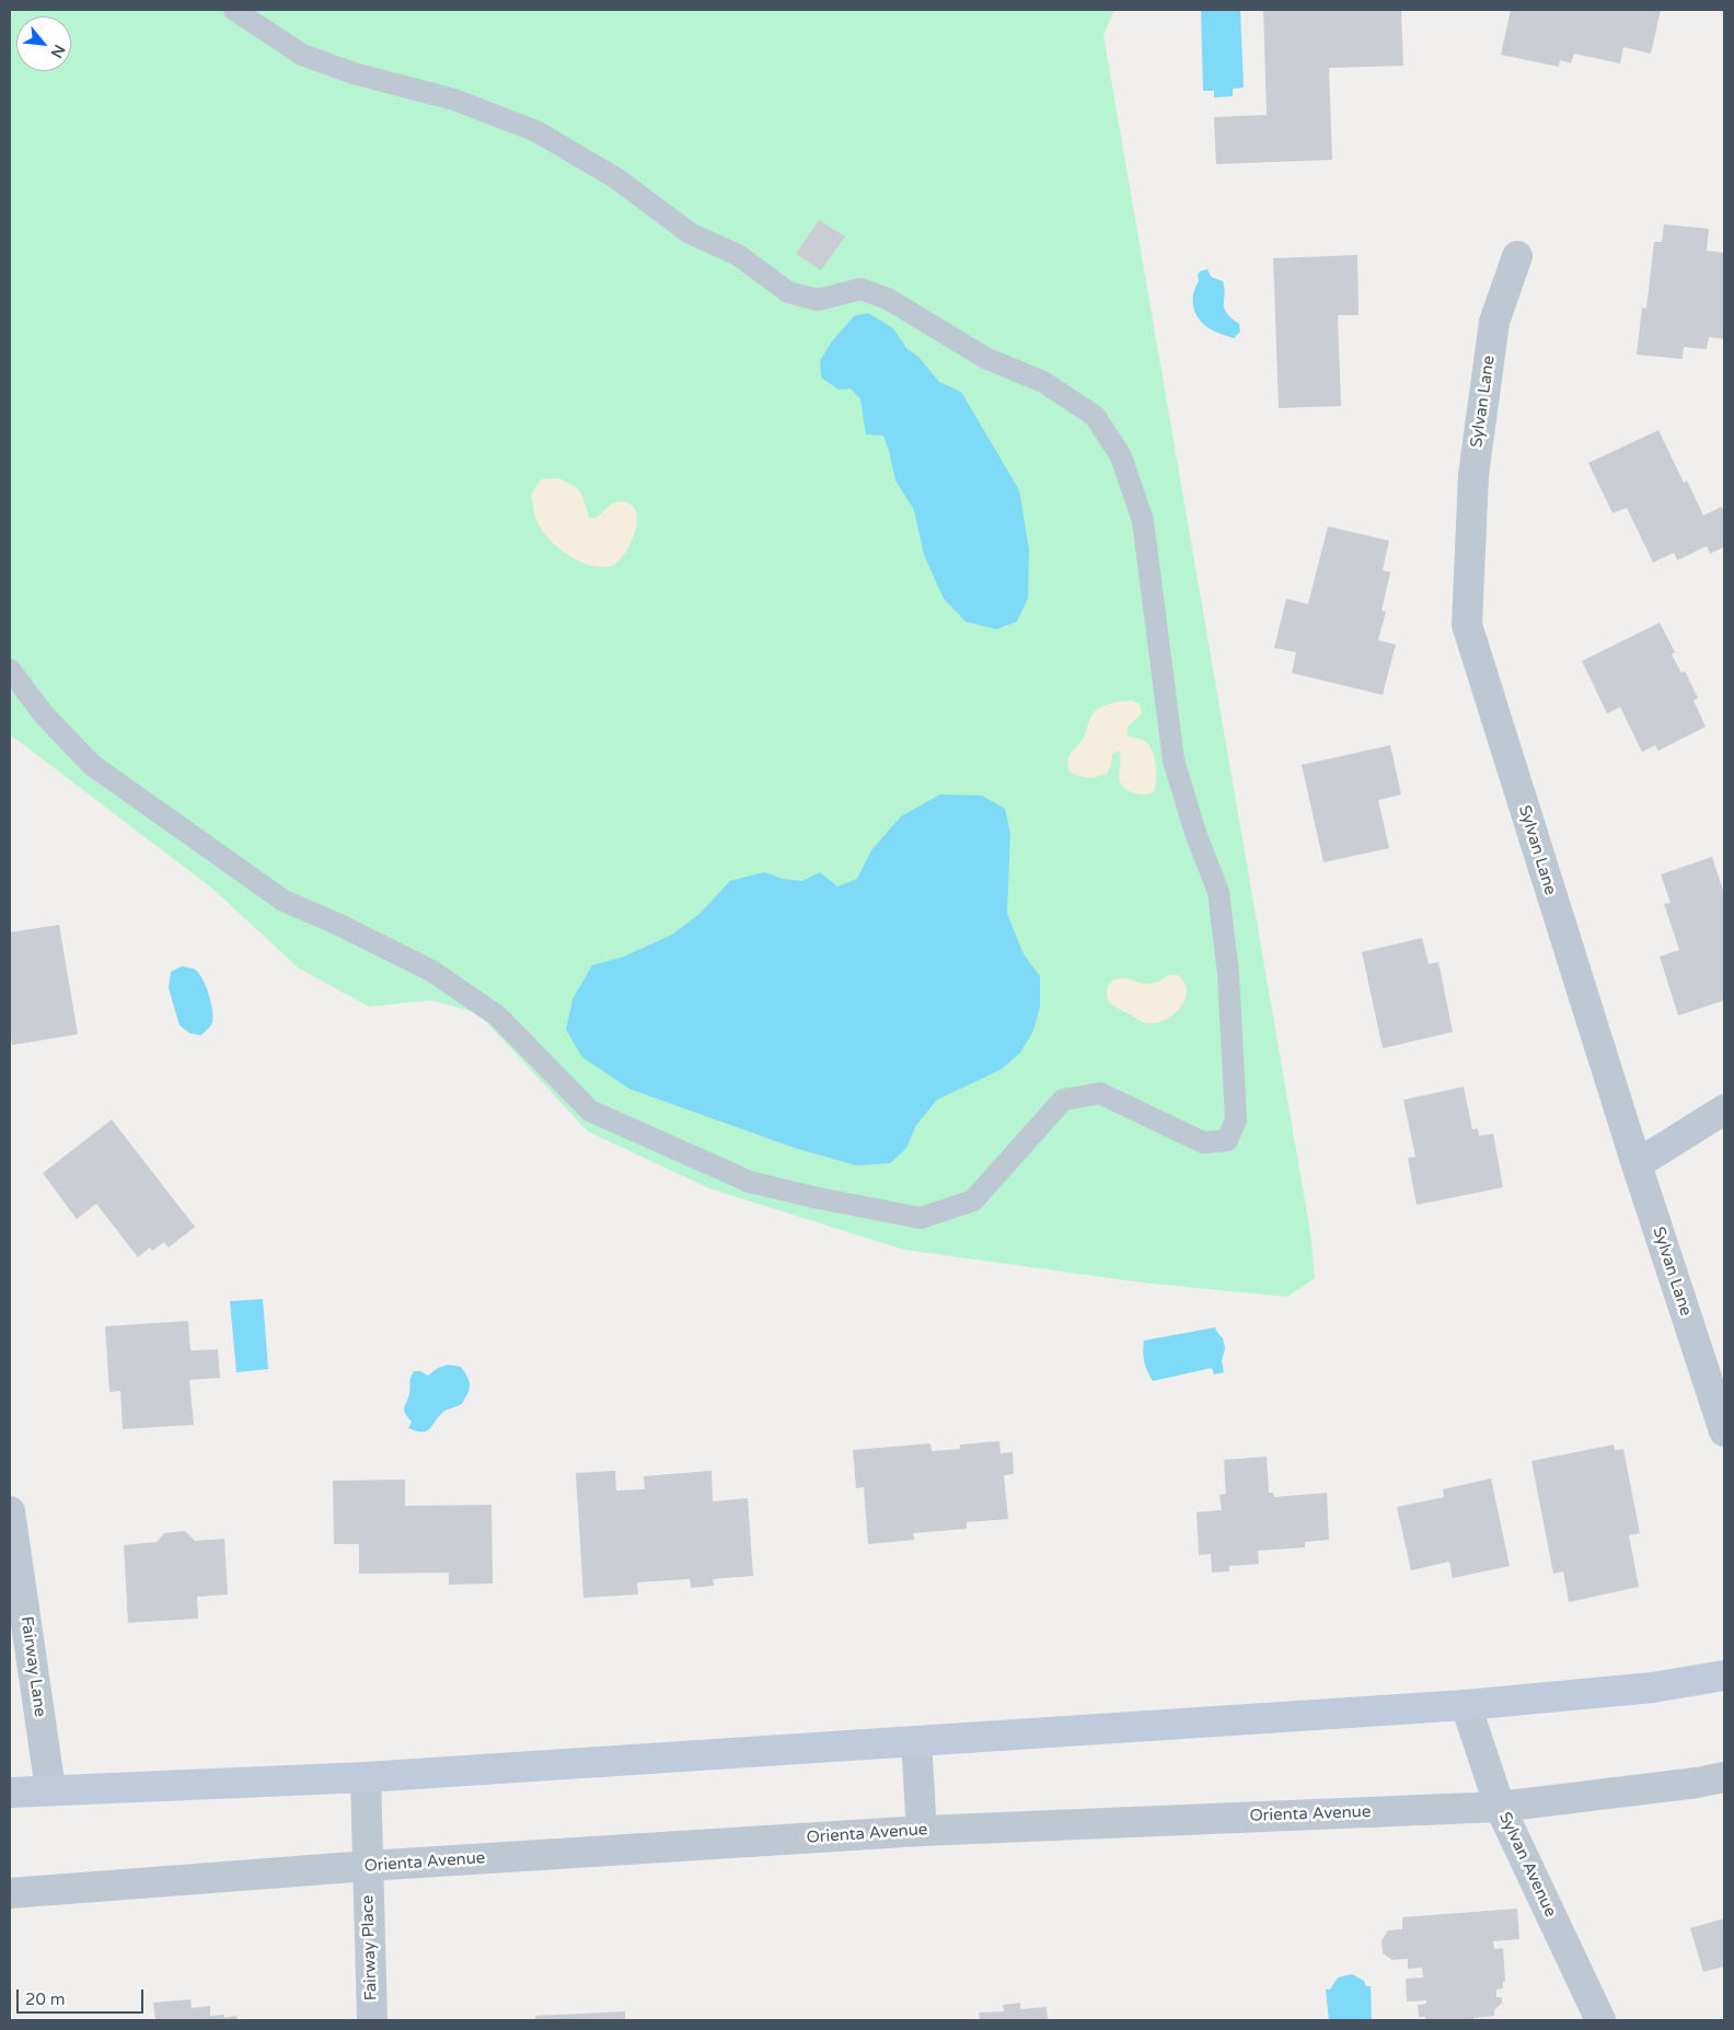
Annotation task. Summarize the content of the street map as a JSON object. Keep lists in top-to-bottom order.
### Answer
{
  "streets": {
    "street": [
      "Sylvan Lane",
      "Fairway Lane",
      "Orienta Avenue",
      "Sylvan Avenue",
      "Fairway Place"
    ]
  },
  "crossings": [
    ["Orienta Avenue", "Sylvan Avenue"],
    ["Orienta Avenue", "Fairway Place"]
  ],
  "scale_bar": "20 m",
  "north": "bottom right"
}
